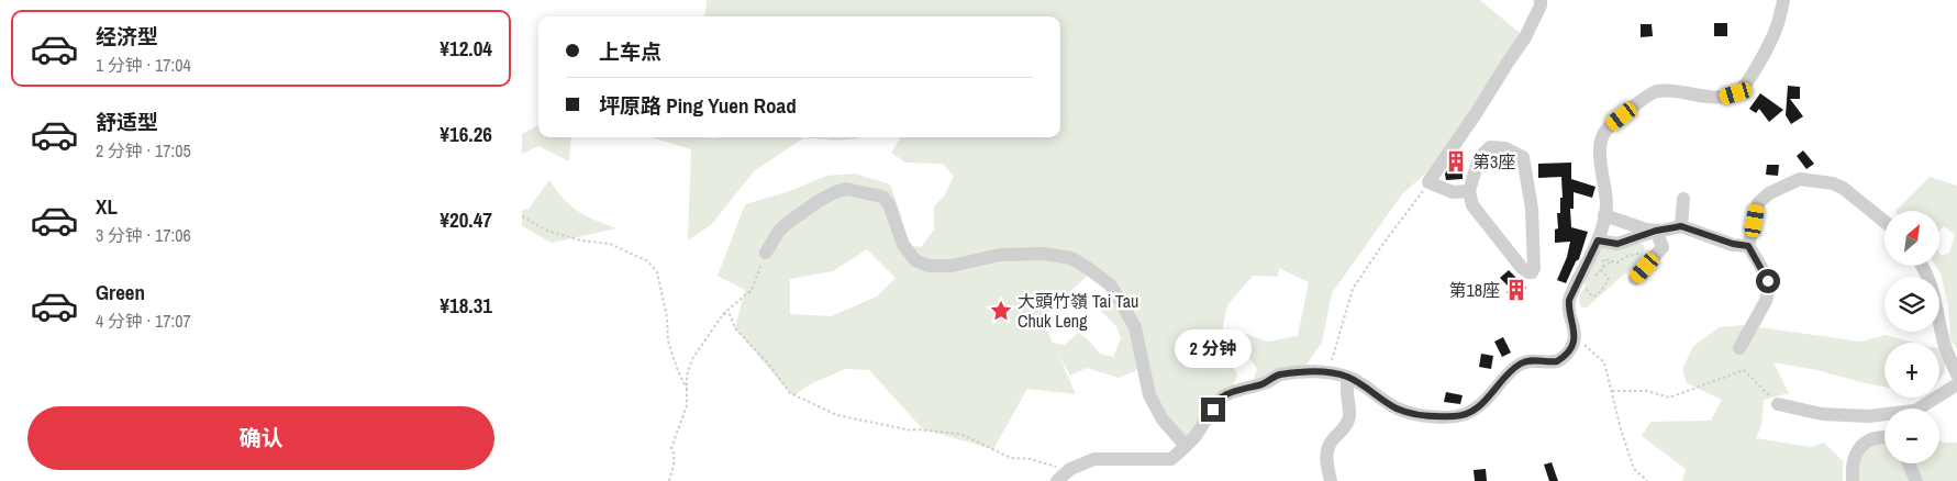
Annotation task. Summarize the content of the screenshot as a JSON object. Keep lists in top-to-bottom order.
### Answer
{
  "places": {
    "building": ["第3座", "第18座"],
    "place": ["大頭竹嶺 Tai Tau Chuk Leng"]
  },
  "north": "top right",
  "page": {
    "list": [
      {
        "name": "经济型",
        "note": "1 分钟 · 17:04",
        "value": "¥12.04"
      },
      {
        "name": "舒适型",
        "note": "2 分钟 · 17:05",
        "value": "¥16.26"
      },
      {
        "name": "XL",
        "note": "3 分钟 · 17:06",
        "value": "¥20.47"
      },
      {
        "name": "Green",
        "note": "4 分钟 · 17:07",
        "value": "¥18.31"
      }
    ],
    "banner": ["上车点", "坪原路 Ping Yuen Road"],
    "map_buttons": ["+", "−"],
    "bubble": "2 分钟",
    "buttons": "确认"
  }
}
